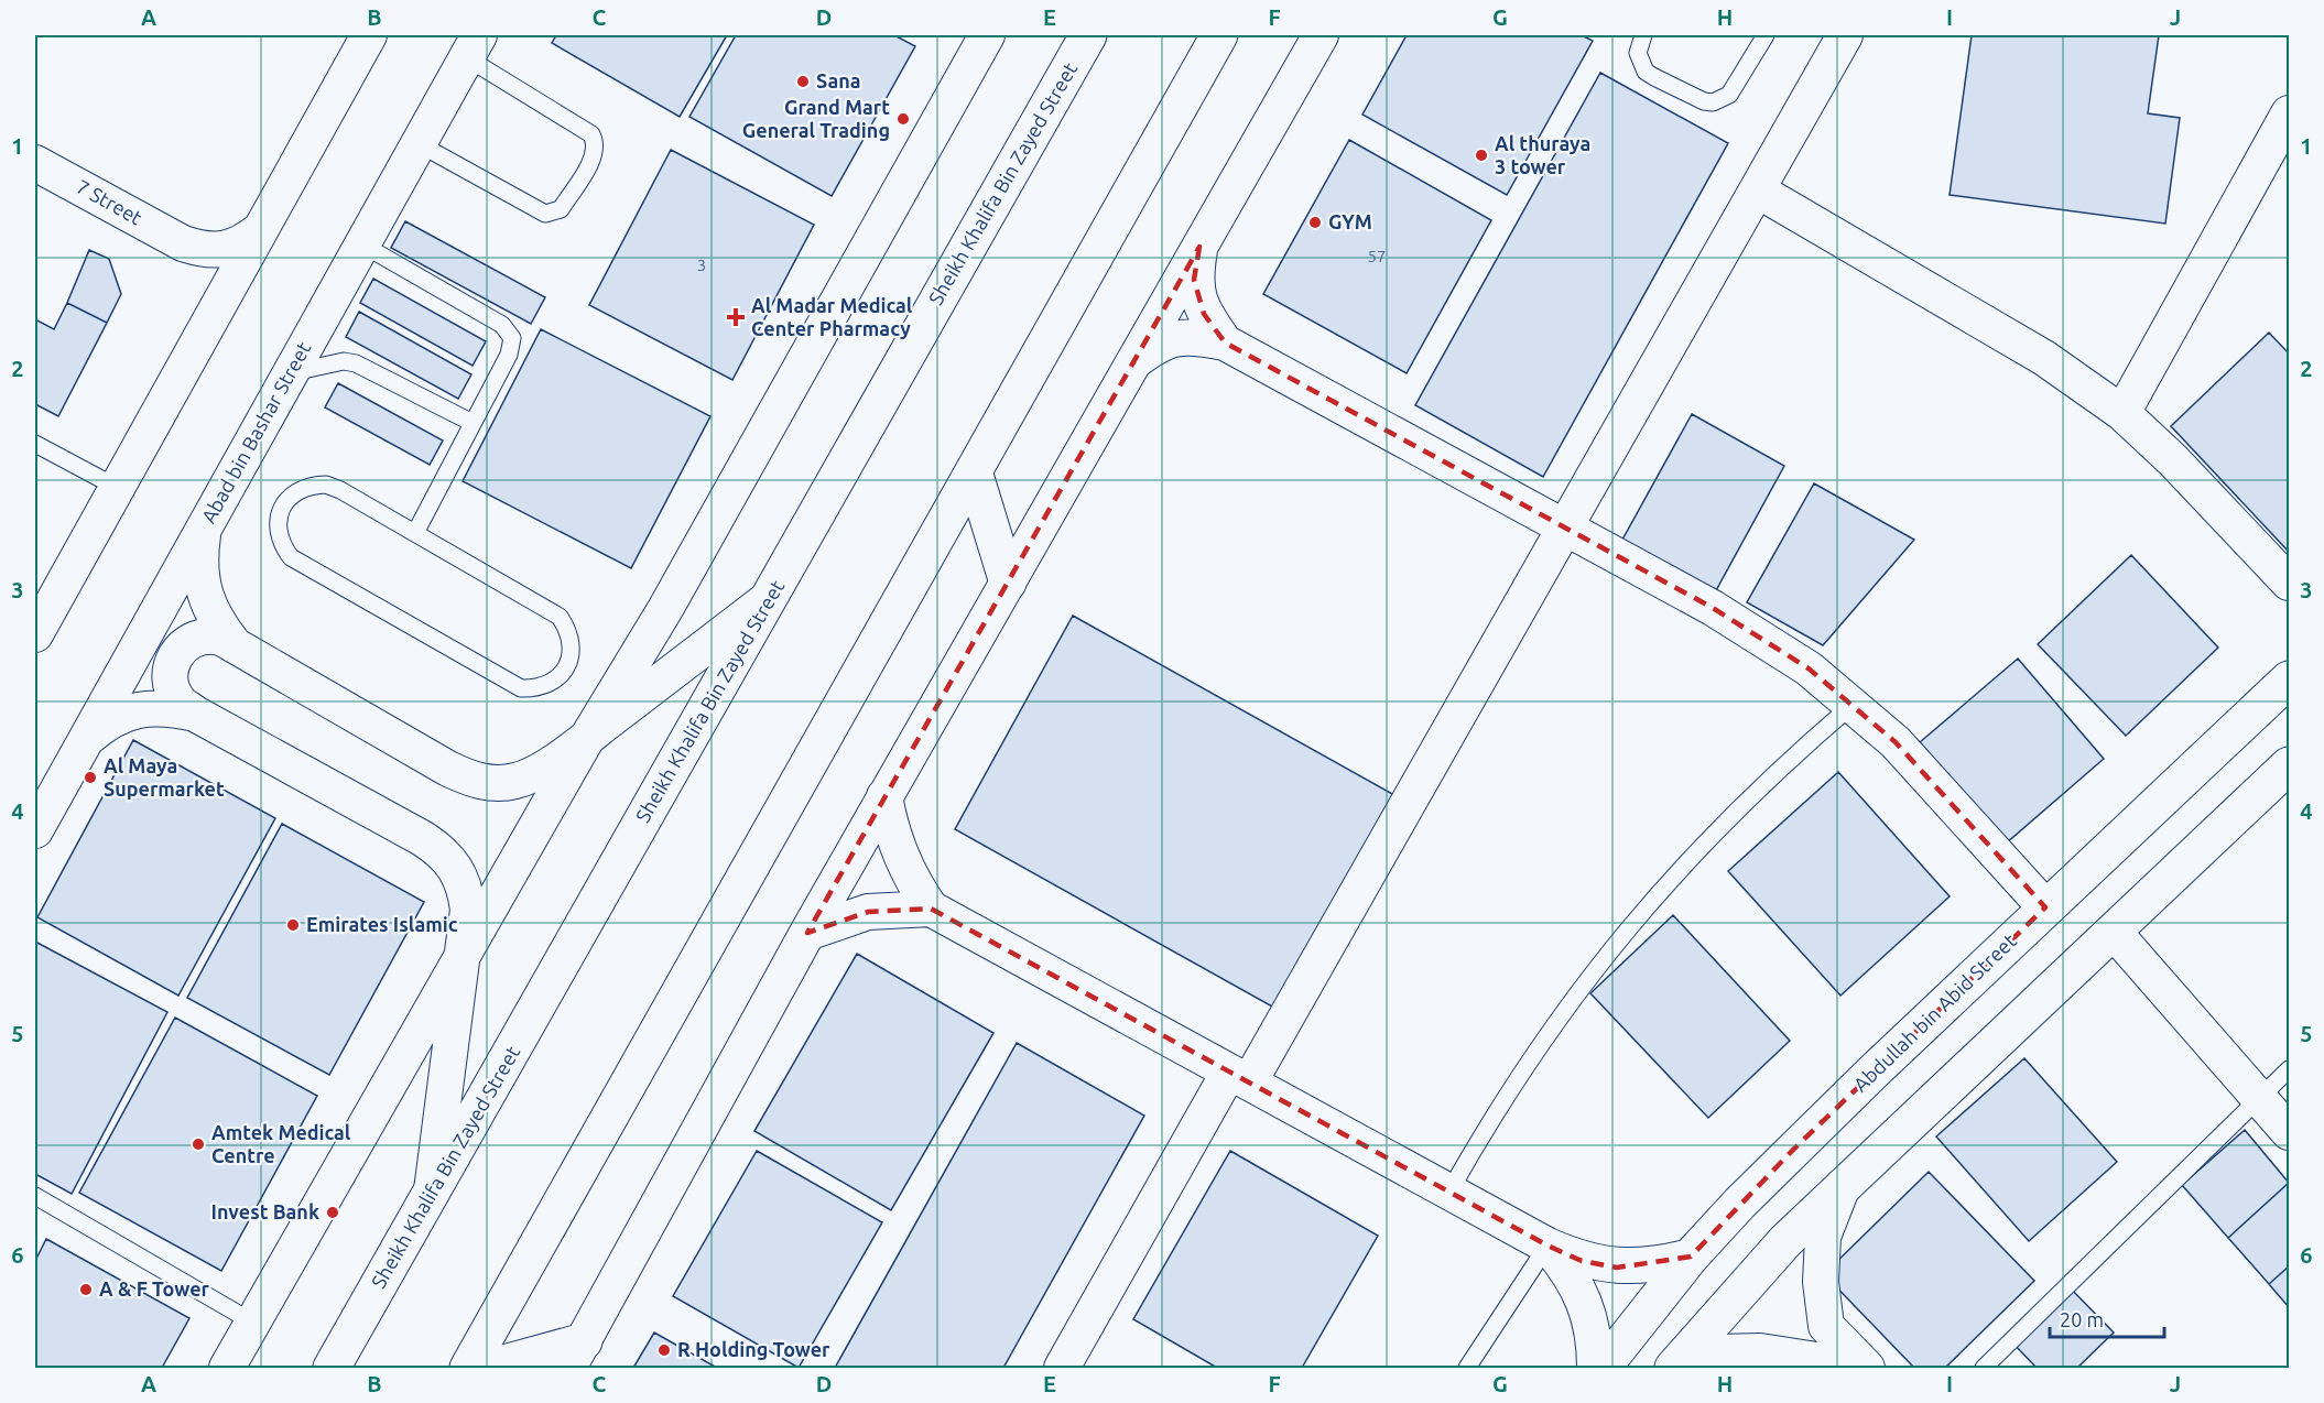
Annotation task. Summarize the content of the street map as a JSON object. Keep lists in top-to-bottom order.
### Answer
{
  "streets": {
    "main road": ["Sheikh Khalifa Bin Zayed Street", "Abdullah bin Abid Street"],
    "street": ["7 Street", "Abad bin Bashar Street"]
  },
  "places": {
    "other": [
      "Sana",
      "Grand Mart General Trading",
      "Al thuraya 3 tower",
      "GYM",
      "Al Maya Supermarket",
      "Emirates Islamic",
      "Amtek Medical Centre",
      "Invest Bank",
      "A & F Tower",
      "R Holding Tower"
    ],
    "health": ["Al Madar Medical Center Pharmacy"]
  },
  "house_numbers": ["57", "3"],
  "scale_bar": "20 m",
  "grid": {
    "columns": [
      "A",
      "B",
      "C",
      "D",
      "E",
      "F",
      "G",
      "H",
      "I",
      "J"
    ],
    "rows": [
      "1",
      "2",
      "3",
      "4",
      "5",
      "6"
    ]
  }
}
